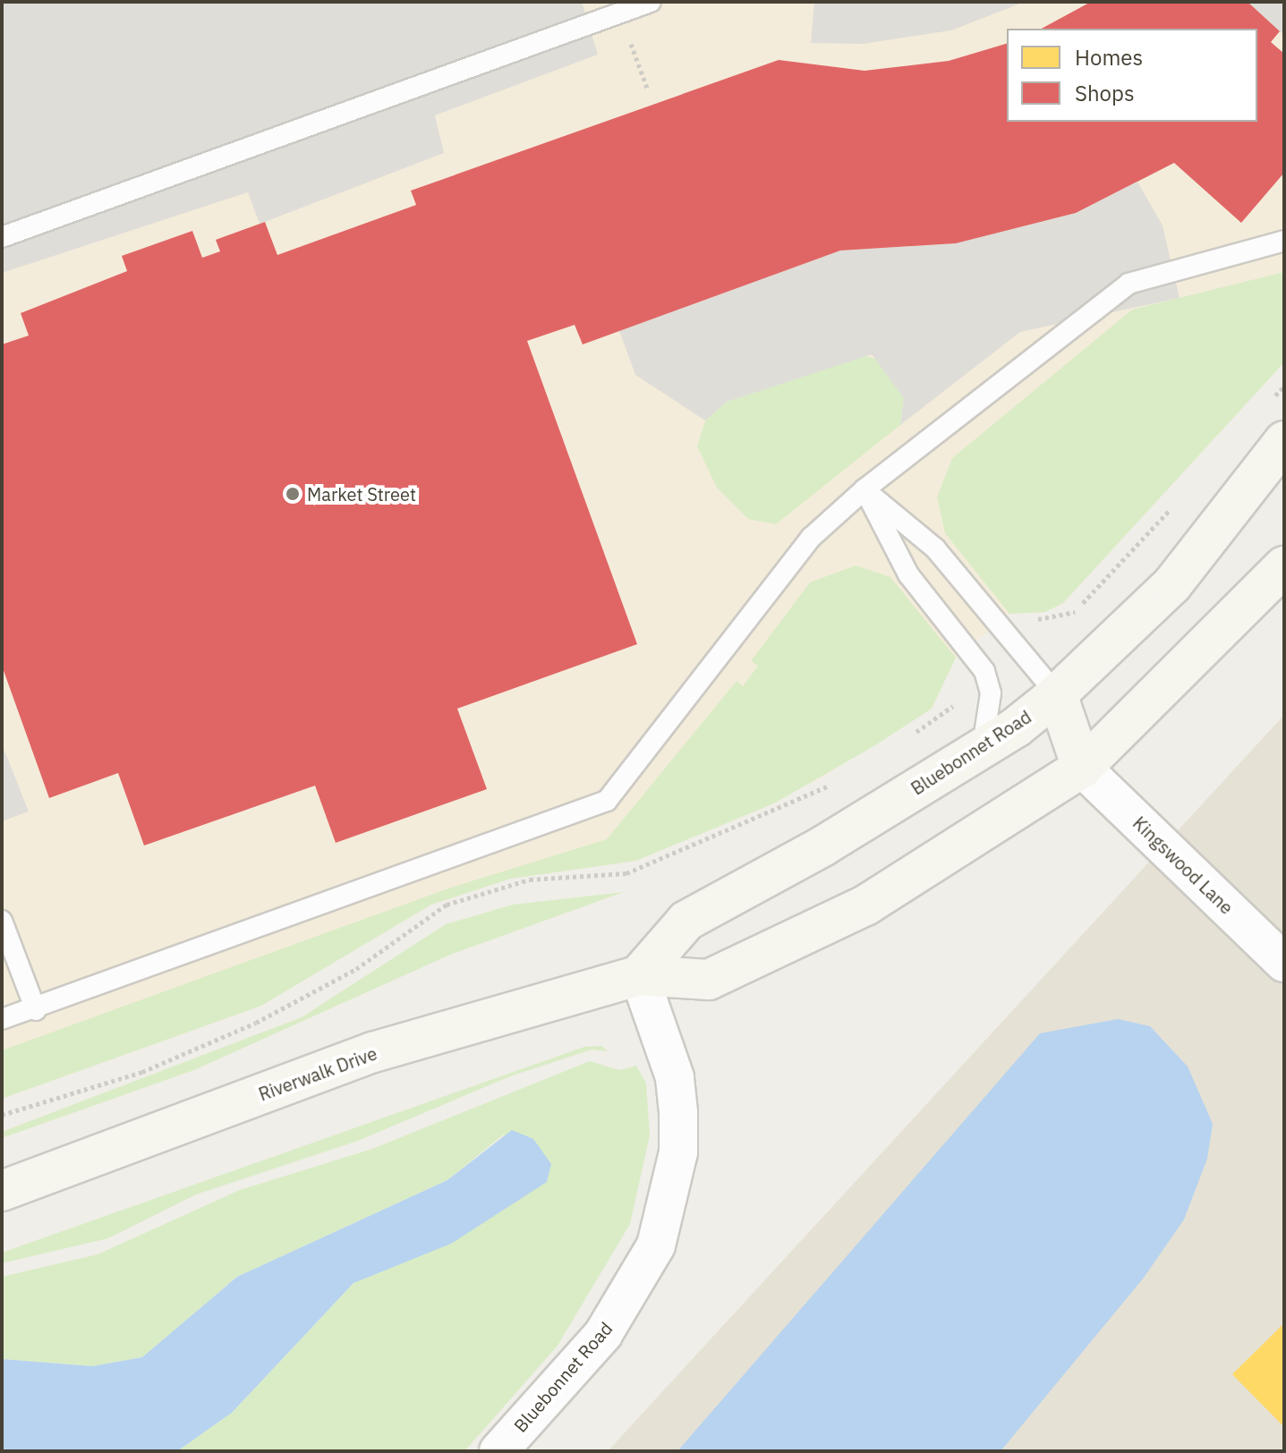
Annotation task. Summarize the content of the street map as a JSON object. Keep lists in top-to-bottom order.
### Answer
{
  "streets": {
    "street": ["Bluebonnet Road", "Kingswood Lane", "Riverwalk Drive"]
  },
  "crossings": [
    ["Bluebonnet Road", "Riverwalk Drive"]
  ],
  "places": ["Market Street"],
  "legend": ["Homes", "Shops"]
}
